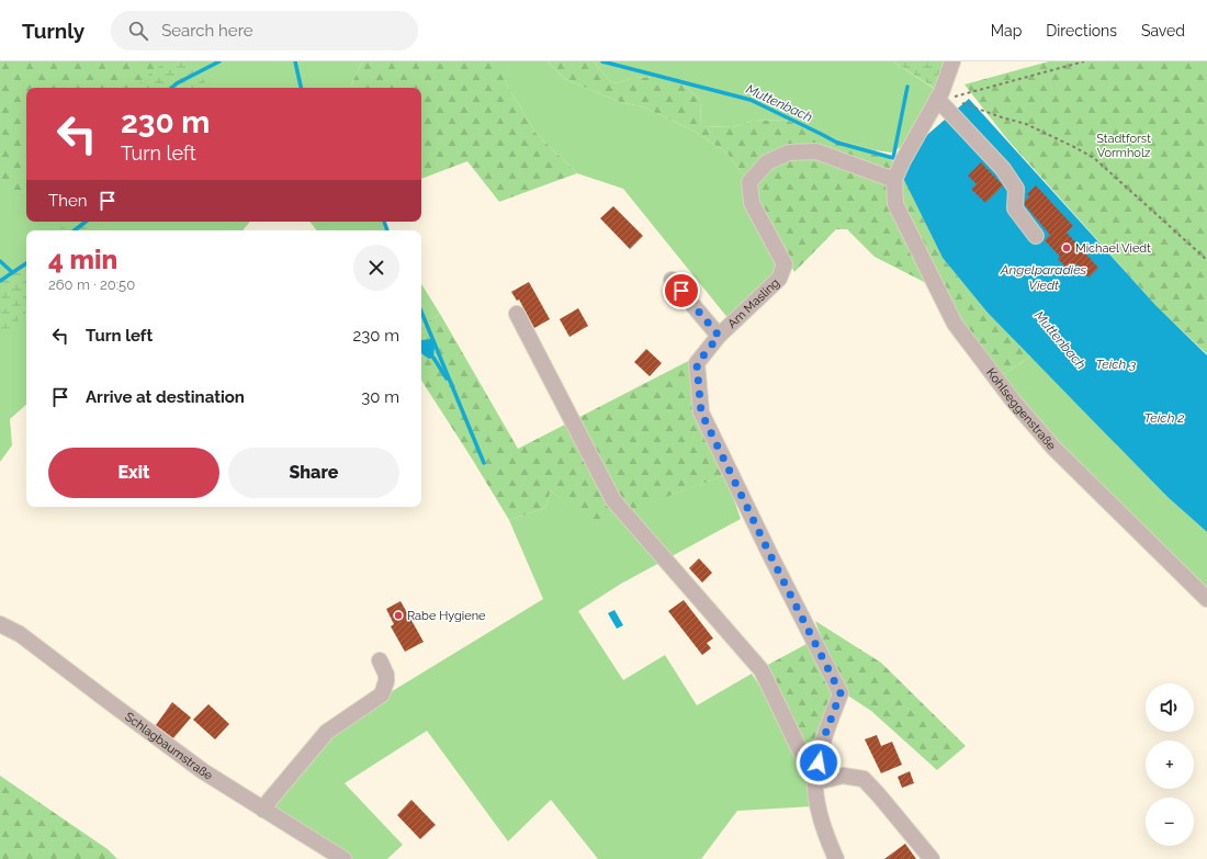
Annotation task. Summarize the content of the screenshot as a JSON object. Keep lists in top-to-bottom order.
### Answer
{
  "streets": {
    "street": ["Am Masling", "Kohlseggenstraße", "Schlagbaumstraße"]
  },
  "crossings": [
    ["Am Masling", "Kohlseggenstraße"]
  ],
  "water": [
    "Muttenbach",
    "Angelparadies Viedt",
    "Teich 3",
    "Teich 2"
  ],
  "parks": ["Stadtforst Vormholz"],
  "places": ["Michael Viedt", "Rabe Hygiene"],
  "page": {
    "header": "Turnly",
    "search": "Search here",
    "nav": ["Map", "Directions", "Saved"],
    "turn": ["230 m", "Turn left"],
    "then": "Then",
    "heading": ["4 min", "260 m · 20:50"],
    "list": [
      {
        "name": "Turn left",
        "value": "230 m"
      },
      {
        "name": "Arrive at destination",
        "value": "30 m"
      }
    ],
    "buttons": ["Exit", "Share"],
    "map_buttons": ["+", "−"]
  }
}
